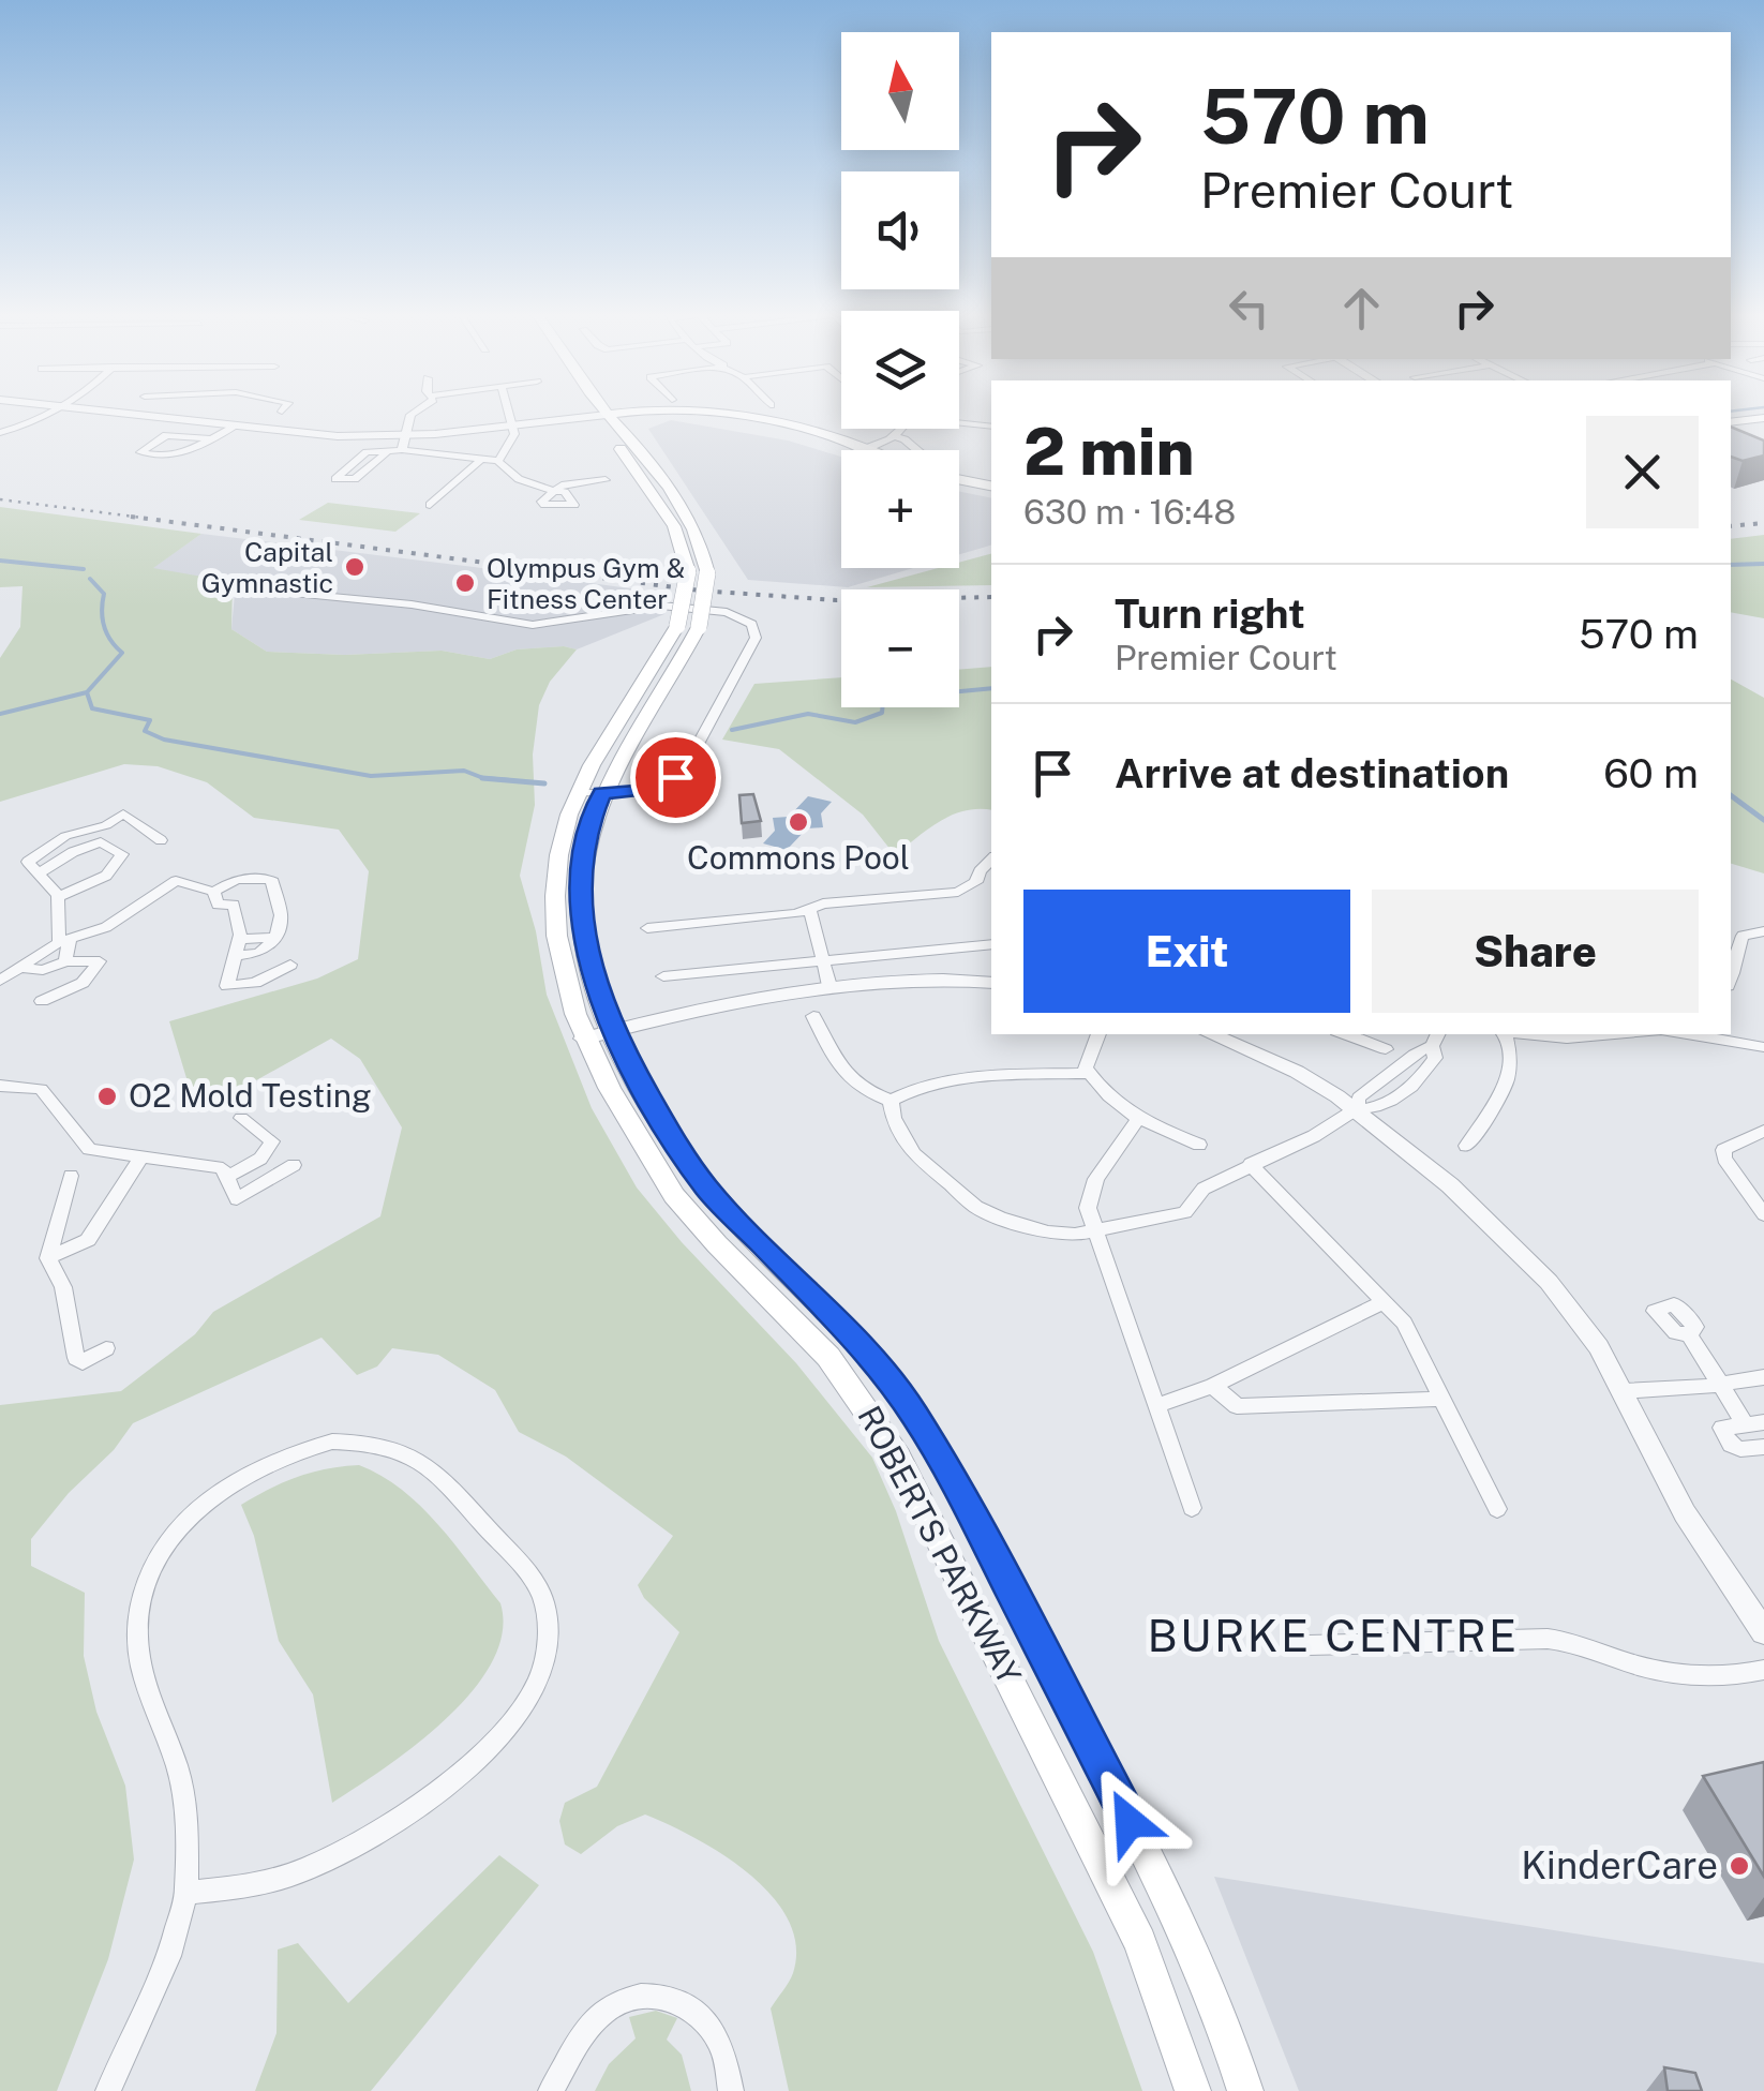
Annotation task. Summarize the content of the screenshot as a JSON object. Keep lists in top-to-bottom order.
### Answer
{
  "streets": {
    "main road": ["ROBERTS PARKWAY"]
  },
  "districts": ["BURKE CENTRE"],
  "places": [
    "Capital Gymnastic",
    "Olympus Gym & Fitness Center",
    "Commons Pool",
    "O2 Mold Testing",
    "KinderCare"
  ],
  "north": "top",
  "page": {
    "map_buttons": ["+", "−"],
    "turn": ["570 m", "Premier Court"],
    "heading": ["2 min", "630 m · 16:48"],
    "list": [
      {
        "name": "Turn right",
        "note": "Premier Court",
        "value": "570 m"
      },
      {
        "name": "Arrive at destination",
        "value": "60 m"
      }
    ],
    "buttons": ["Exit", "Share"]
  }
}
